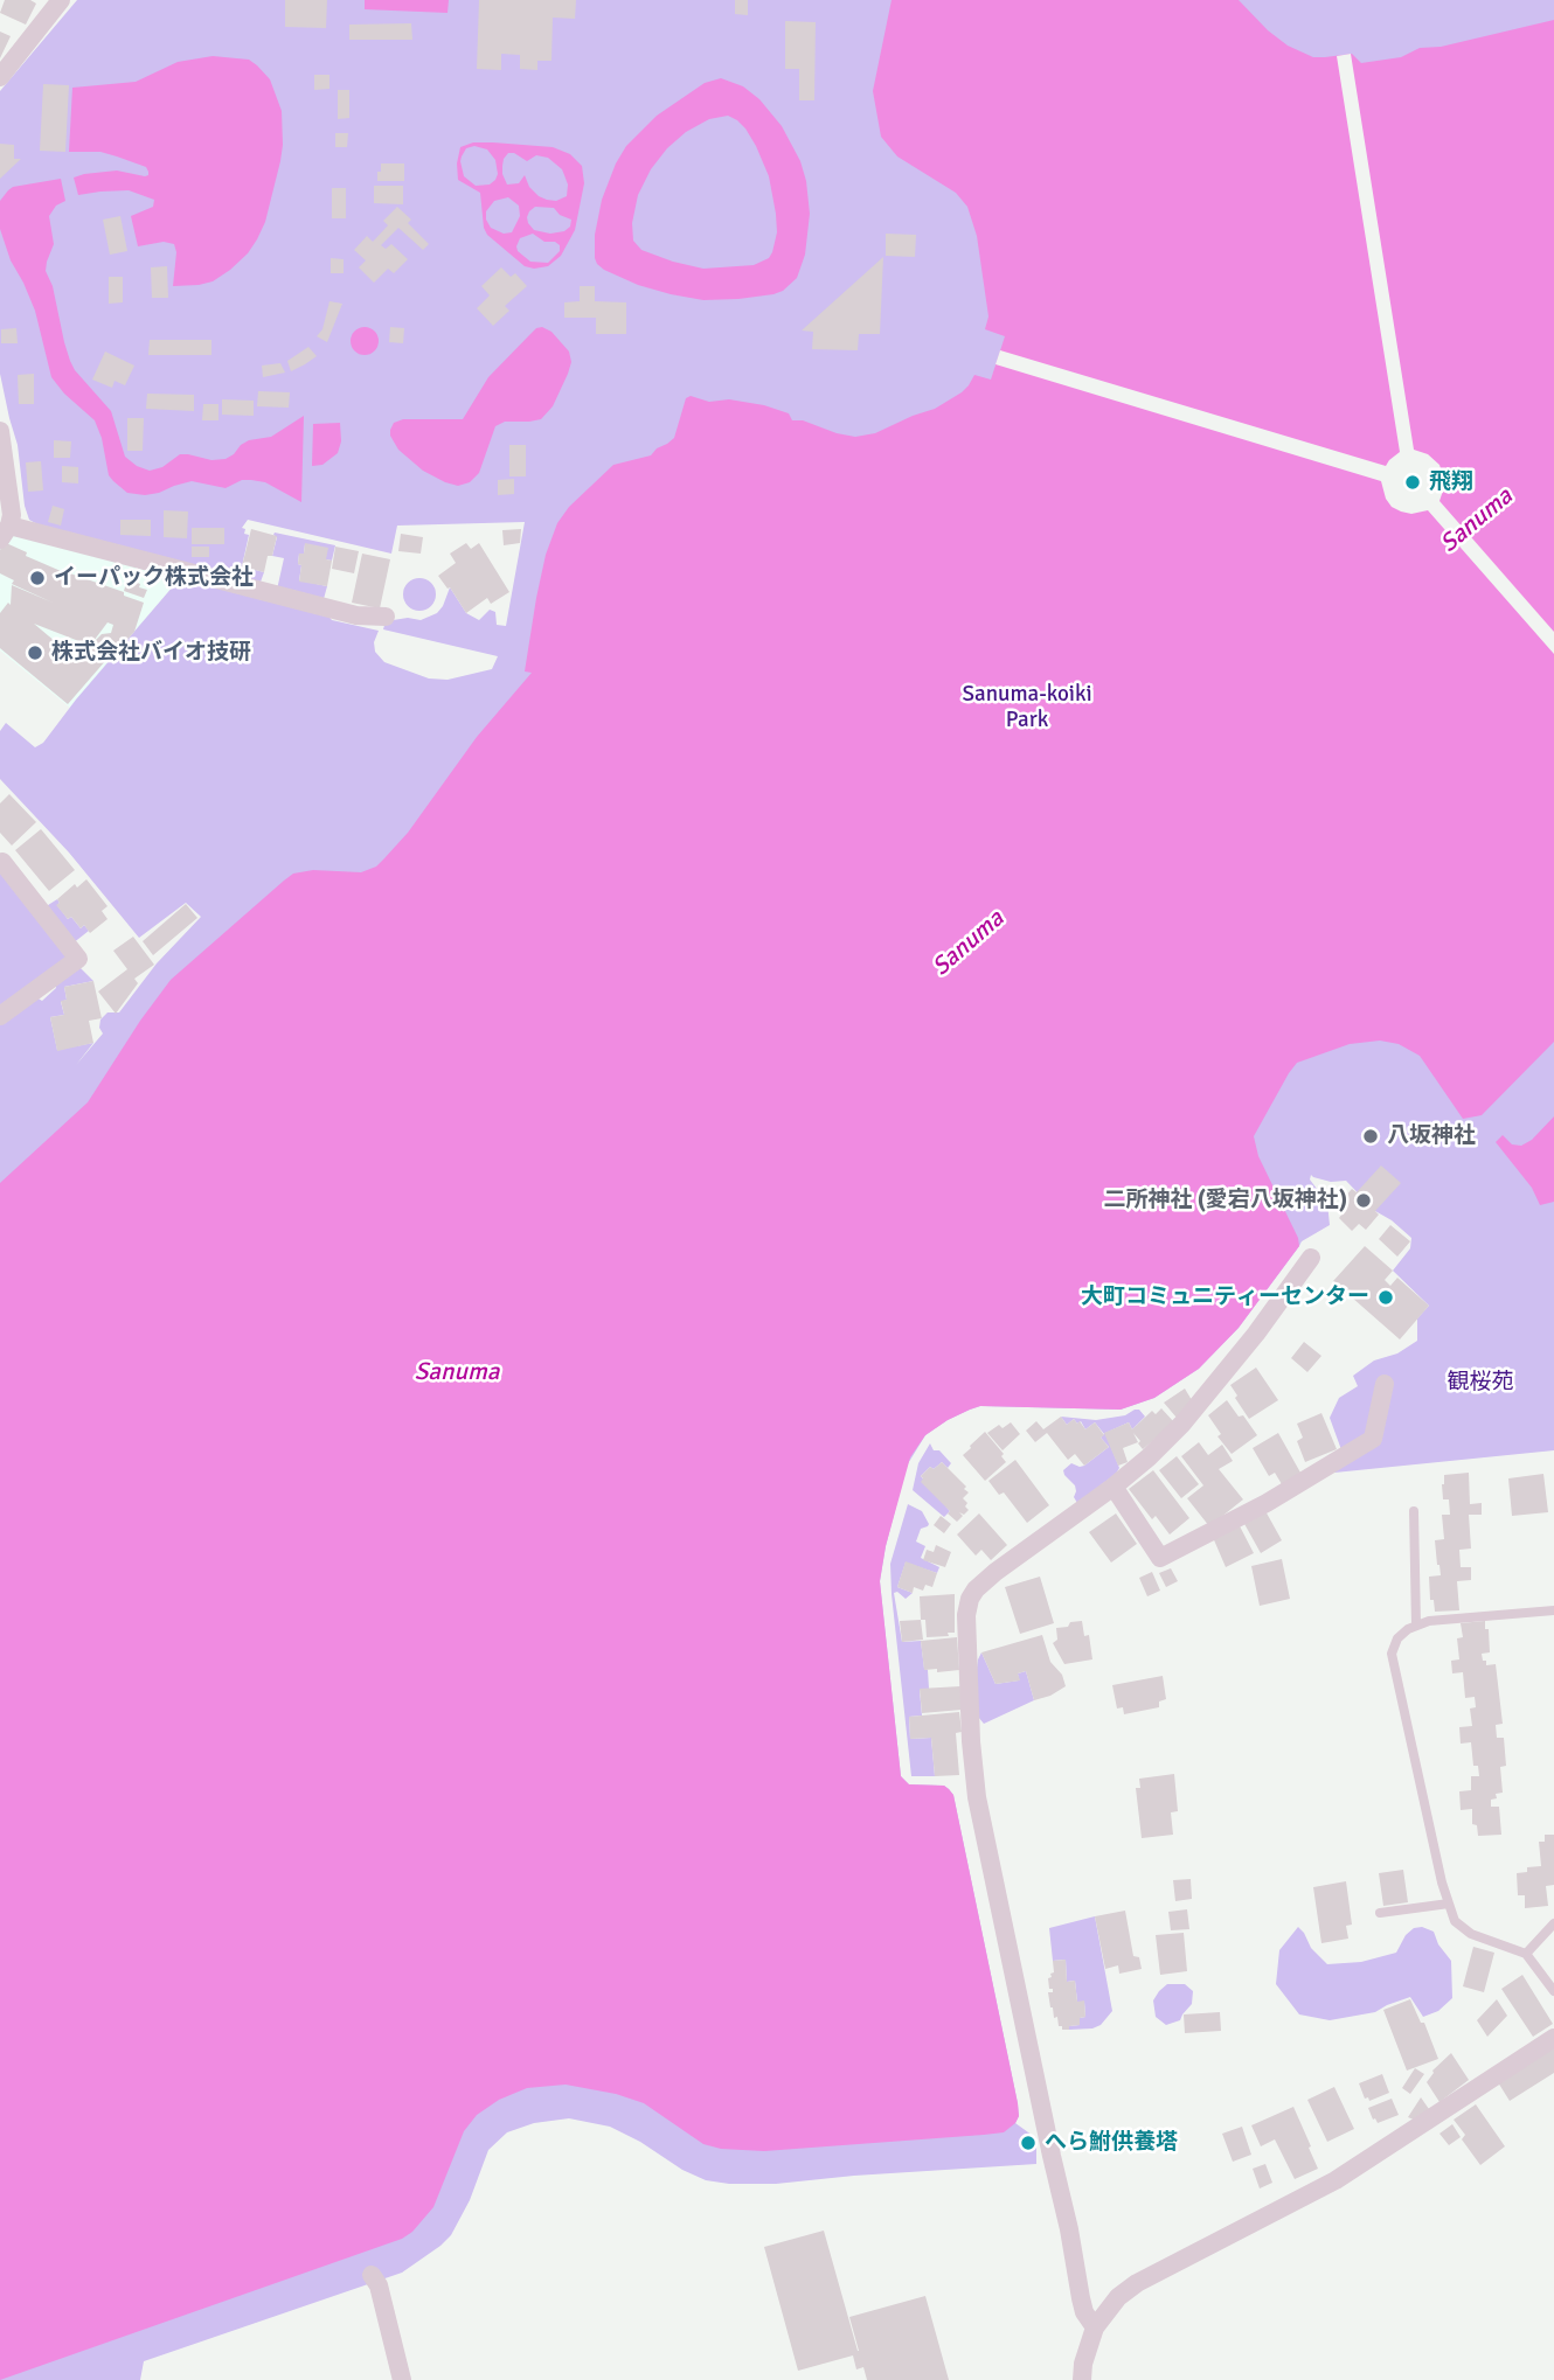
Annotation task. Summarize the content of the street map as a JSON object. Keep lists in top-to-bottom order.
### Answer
{
  "water": ["Sanuma"],
  "parks": ["Sanuma-koiki Park", "観桜苑"],
  "places": [
    "飛翔",
    "イーパック株式会社",
    "株式会社バイオ技研",
    "八坂神社",
    "二所神社 (愛宕八坂神社)",
    "大町コミュニティーセンター",
    "へら鮒供養塔"
  ]
}
